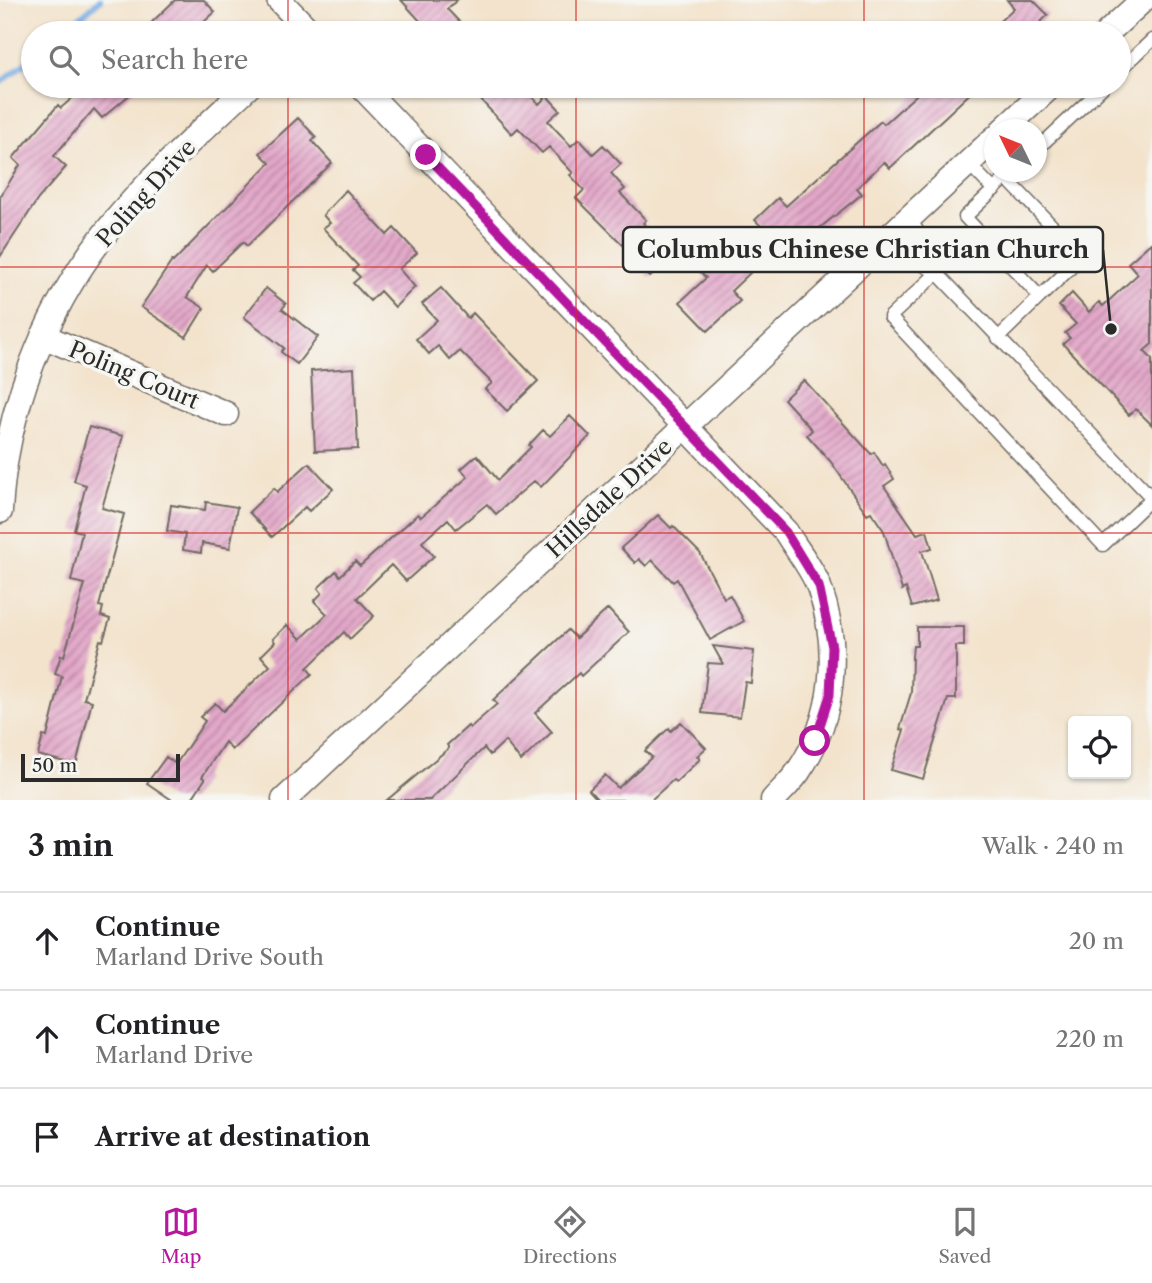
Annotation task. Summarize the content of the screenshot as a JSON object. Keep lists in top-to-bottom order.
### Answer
{
  "streets": {
    "street": ["Poling Drive", "Poling Court", "Hillsdale Drive"]
  },
  "crossings": [
    ["Poling Drive", "Poling Court"]
  ],
  "places": ["Columbus Chinese Christian Church"],
  "scale_bar": "50 m",
  "north": "top left",
  "page": {
    "search": "Search here",
    "scale": "50 m",
    "heading": ["3 min", "Walk · 240 m"],
    "list": [
      ["Continue", "Marland Drive South", "20 m"],
      ["Continue", "Marland Drive", "220 m"],
      "Arrive at destination"
    ],
    "nav": ["Map", "Directions", "Saved"]
  }
}
